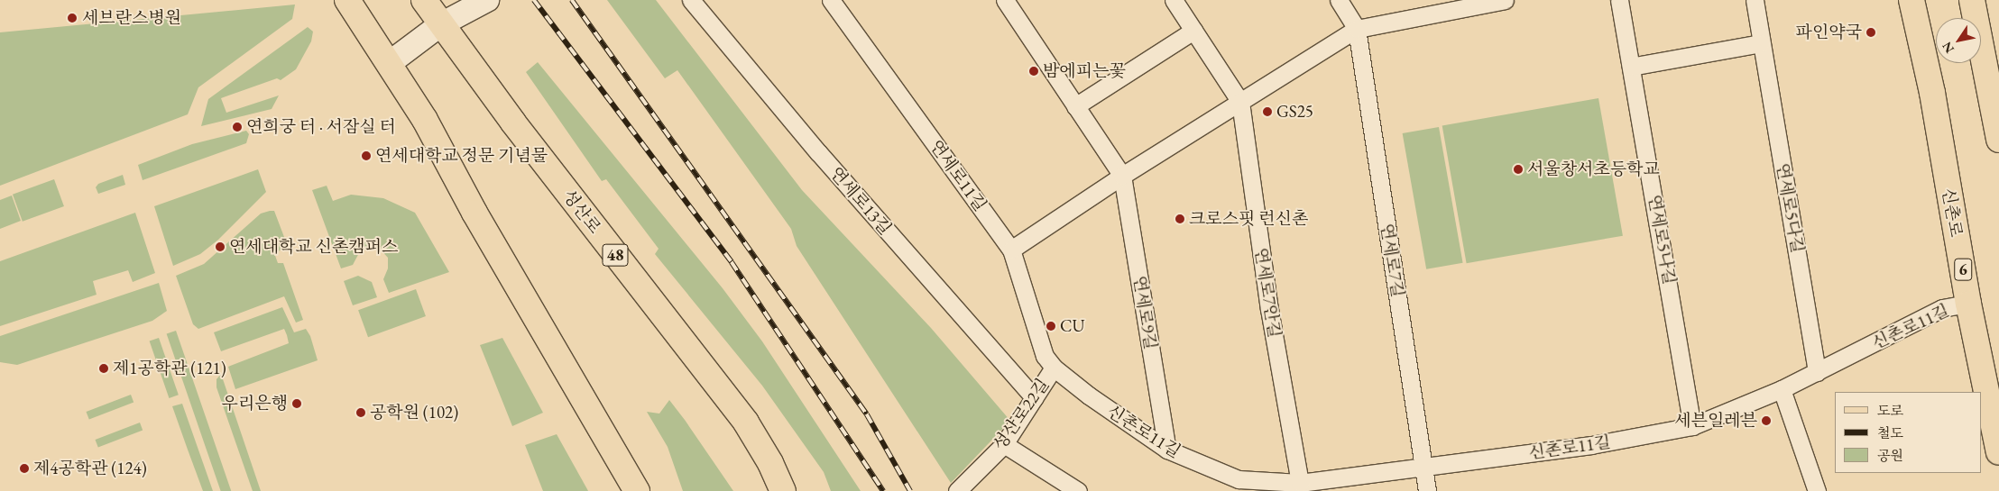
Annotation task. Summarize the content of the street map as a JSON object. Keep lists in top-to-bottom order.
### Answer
{
  "streets": {
    "main road": [
      "성산로",
      "신촌로",
      "48",
      "6"
    ],
    "street": [
      "연세로11길",
      "연세로13길",
      "연세로5다길",
      "연세로5나길",
      "연세로7길",
      "연세로7안길",
      "연세로9길",
      "신촌로11길",
      "성산로22길"
    ]
  },
  "crossings": [
    ["연세로11길", "신촌로11길"],
    ["연세로11길", "성산로22길"],
    ["연세로13길", "성산로22길"],
    ["연세로5다길", "신촌로11길"],
    ["신촌로", "신촌로11길"],
    ["연세로5나길", "신촌로11길"],
    ["연세로7길", "신촌로11길"],
    ["연세로7안길", "신촌로11길"],
    ["연세로9길", "신촌로11길"],
    ["신촌로11길", "성산로22길"]
  ],
  "places": [
    "세브란스병원",
    "파인약국",
    "밤에피는꽃",
    "GS25",
    "연희궁 터 · 서잠실 터",
    "연세대학교 정문 기념물",
    "서울창서초등학교",
    "크로스핏 런신촌",
    "연세대학교 신촌캠퍼스",
    "CU",
    "제1공학관 (121)",
    "우리은행",
    "공학원 (102)",
    "세븐일레븐",
    "제4공학관 (124)"
  ],
  "legend": ["도로", "철도", "공원"],
  "north": "bottom left"
}
